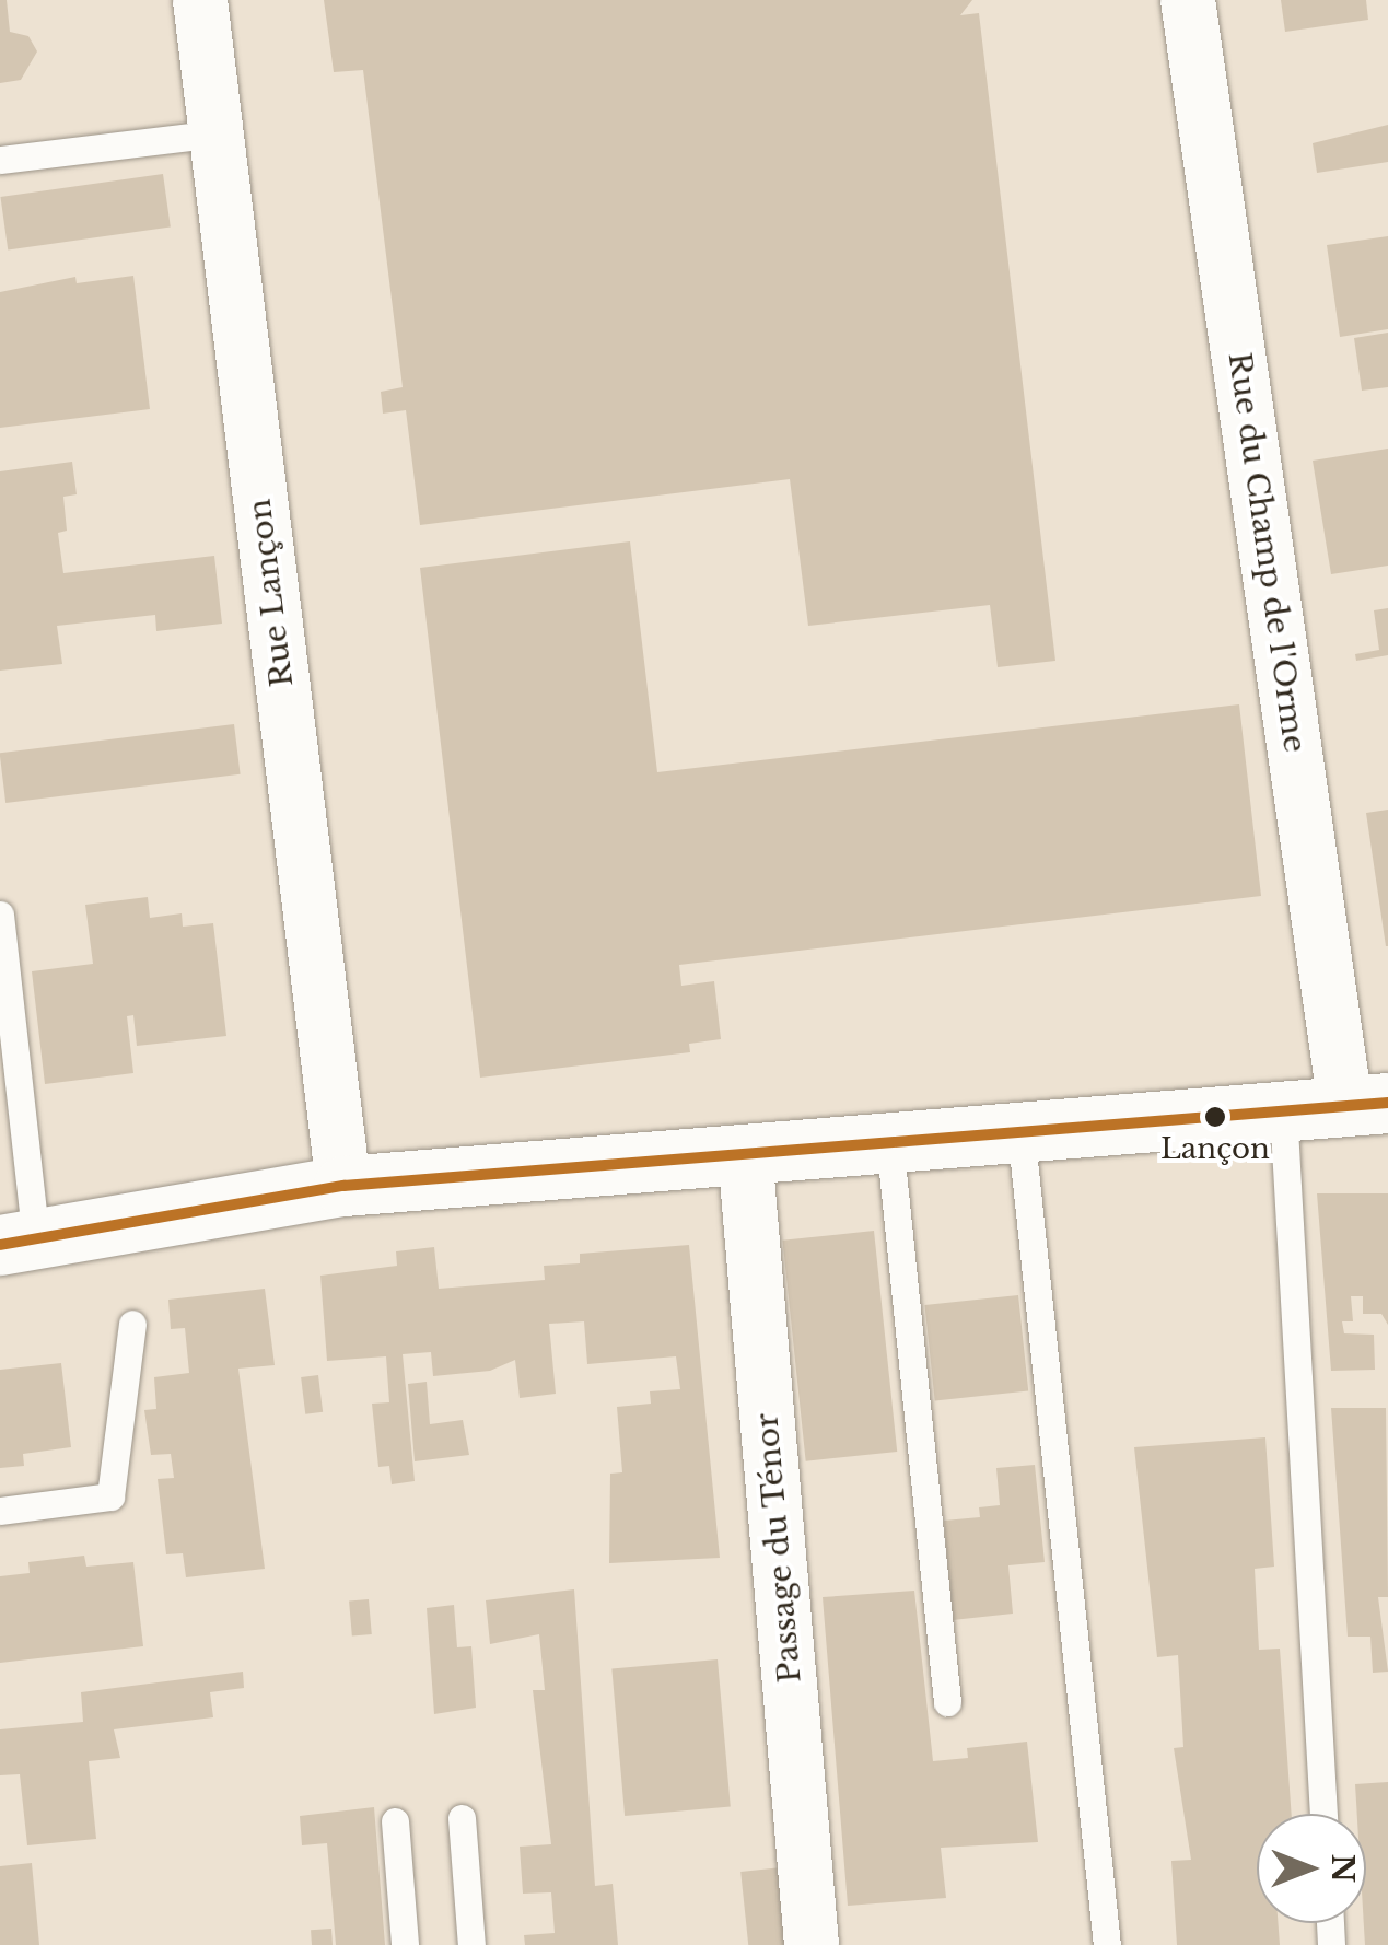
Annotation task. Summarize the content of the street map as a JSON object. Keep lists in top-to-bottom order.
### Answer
{
  "streets": {
    "street": ["Rue du Champ de l'Orme", "Rue Lançon", "Passage du Ténor"]
  },
  "places": ["Lançon"],
  "north": "right"
}
